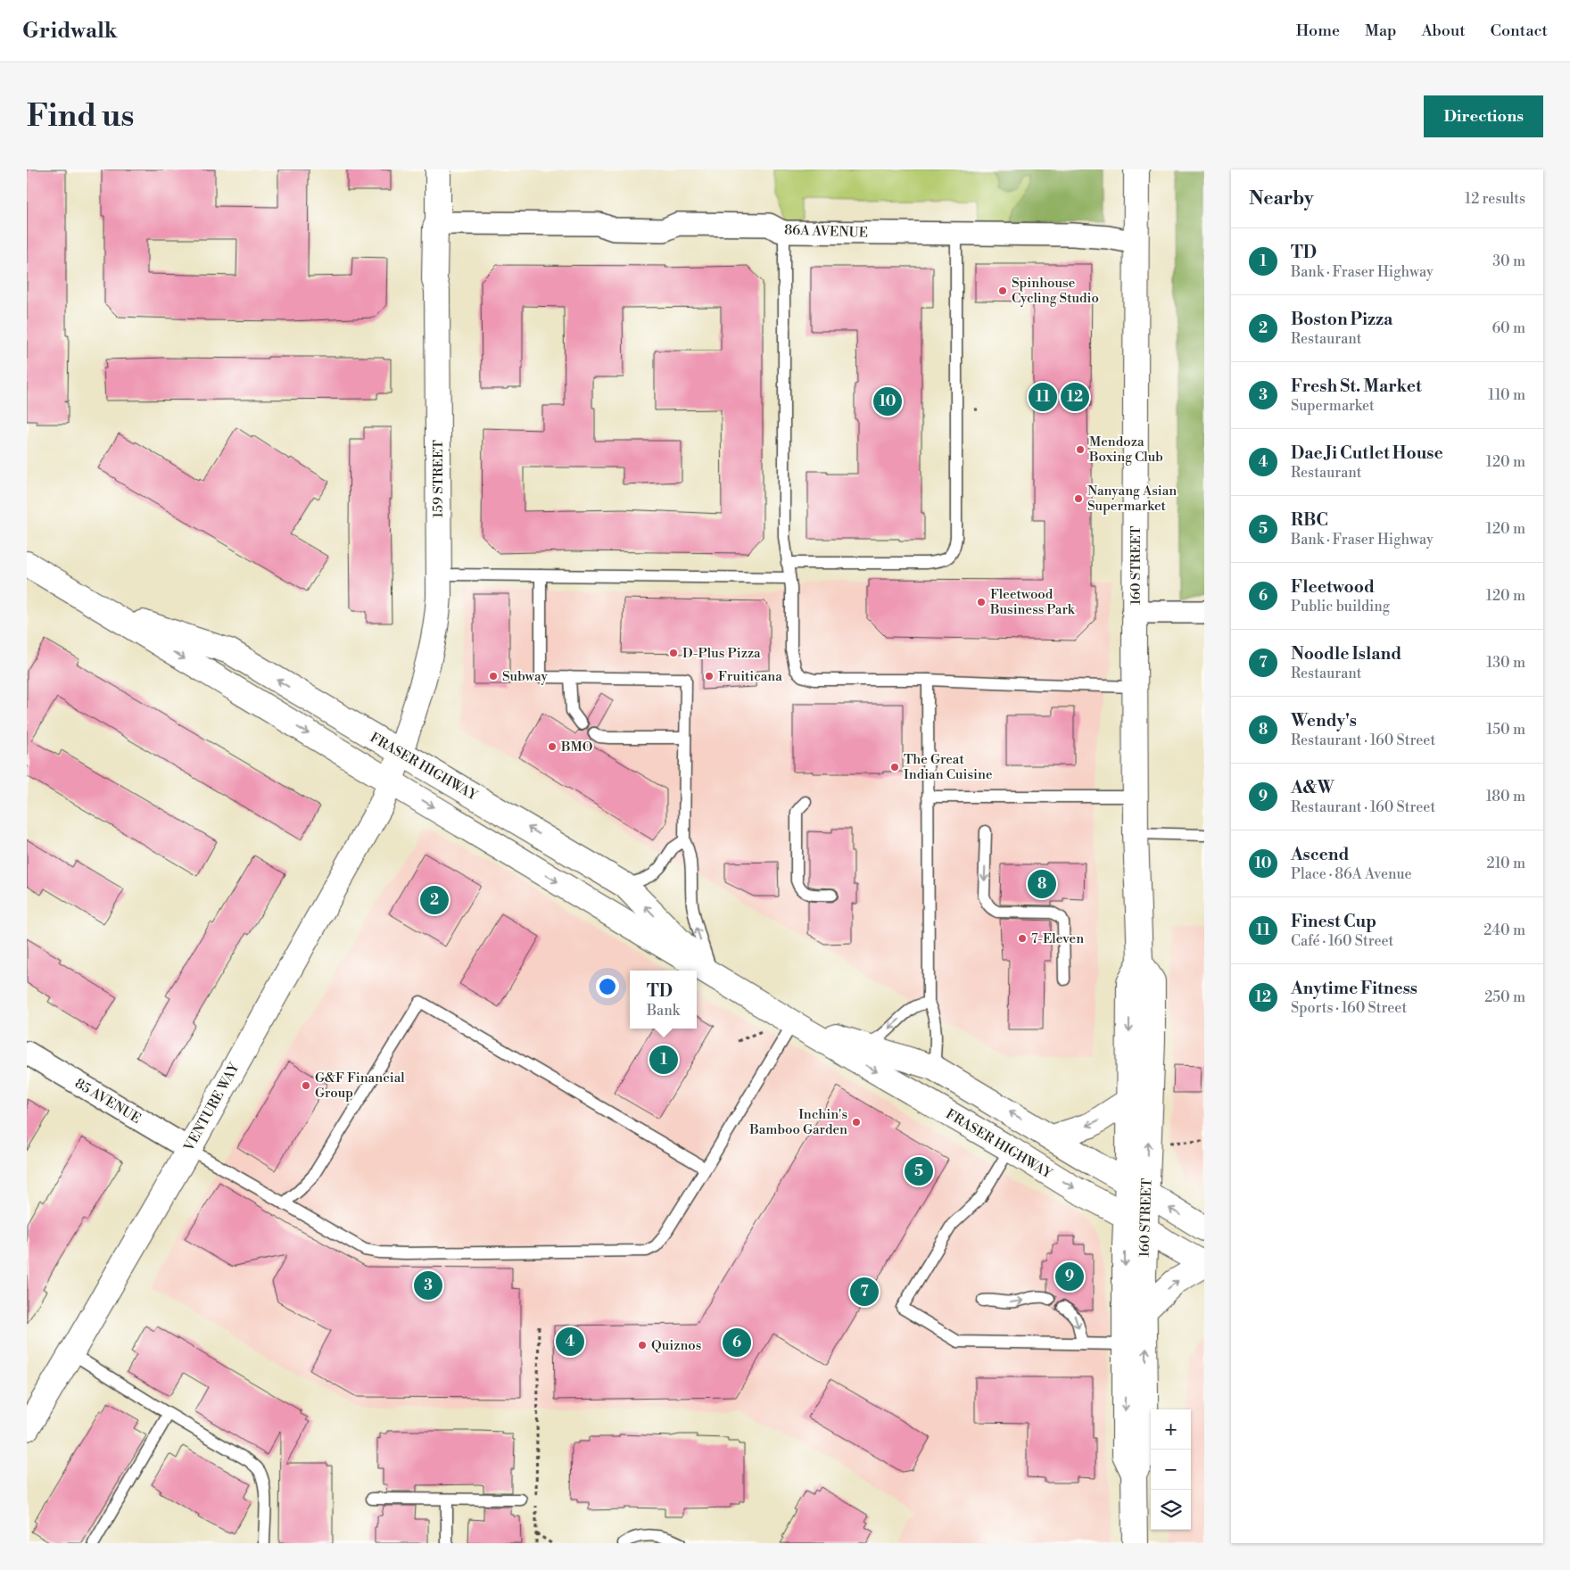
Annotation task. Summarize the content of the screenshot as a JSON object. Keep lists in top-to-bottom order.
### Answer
{
  "streets": {
    "main road": [
      "159 STREET",
      "160 STREET",
      "FRASER HIGHWAY",
      "VENTURE WAY"
    ],
    "street": ["86A AVENUE", "85 AVENUE"]
  },
  "crossings": [
    ["86A AVENUE", "159 STREET"],
    ["86A AVENUE", "160 STREET"],
    ["159 STREET", "FRASER HIGHWAY"],
    ["159 STREET", "VENTURE WAY"],
    ["160 STREET", "FRASER HIGHWAY"],
    ["FRASER HIGHWAY", "VENTURE WAY"],
    ["85 AVENUE", "VENTURE WAY"]
  ],
  "places": [
    "Spinhouse Cycling Studio",
    "Mendoza Boxing Club",
    "Nanyang Asian Supermarket",
    "Fleetwood Business Park",
    "D-Plus Pizza",
    "Subway",
    "Fruiticana",
    "BMO",
    "The Great Indian Cuisine",
    "7-Eleven",
    "G&F Financial Group",
    "Inchin's Bamboo Garden",
    "Quiznos"
  ],
  "page": {
    "header": "Gridwalk",
    "nav": [
      "Home",
      "Map",
      "About",
      "Contact"
    ],
    "buttons": "Directions",
    "title": "Find us",
    "heading": ["Nearby", "12 results"],
    "list": [
      {
        "mark": "1",
        "name": "TD",
        "note": "Bank · Fraser Highway",
        "value": "30 m"
      },
      {
        "mark": "2",
        "name": "Boston Pizza",
        "note": "Restaurant",
        "value": "60 m"
      },
      {
        "mark": "3",
        "name": "Fresh St. Market",
        "note": "Supermarket",
        "value": "110 m"
      },
      {
        "mark": "4",
        "name": "Dae Ji Cutlet House",
        "note": "Restaurant",
        "value": "120 m"
      },
      {
        "mark": "5",
        "name": "RBC",
        "note": "Bank · Fraser Highway",
        "value": "120 m"
      },
      {
        "mark": "6",
        "name": "Fleetwood",
        "note": "Public building",
        "value": "120 m"
      },
      {
        "mark": "7",
        "name": "Noodle Island",
        "note": "Restaurant",
        "value": "130 m"
      },
      {
        "mark": "8",
        "name": "Wendy's",
        "note": "Restaurant · 160 Street",
        "value": "150 m"
      },
      {
        "mark": "9",
        "name": "A&W",
        "note": "Restaurant · 160 Street",
        "value": "180 m"
      },
      {
        "mark": "10",
        "name": "Ascend",
        "note": "Place · 86A Avenue",
        "value": "210 m"
      },
      {
        "mark": "11",
        "name": "Finest Cup",
        "note": "Café · 160 Street",
        "value": "240 m"
      },
      {
        "mark": "12",
        "name": "Anytime Fitness",
        "note": "Sports · 160 Street",
        "value": "250 m"
      }
    ],
    "pins": [
      "11",
      "12",
      "10",
      "8",
      "2",
      "1",
      "5",
      "9",
      "3",
      "7",
      "4",
      "6"
    ],
    "popup": ["TD", "Bank"],
    "map_buttons": ["+", "−"]
  }
}
